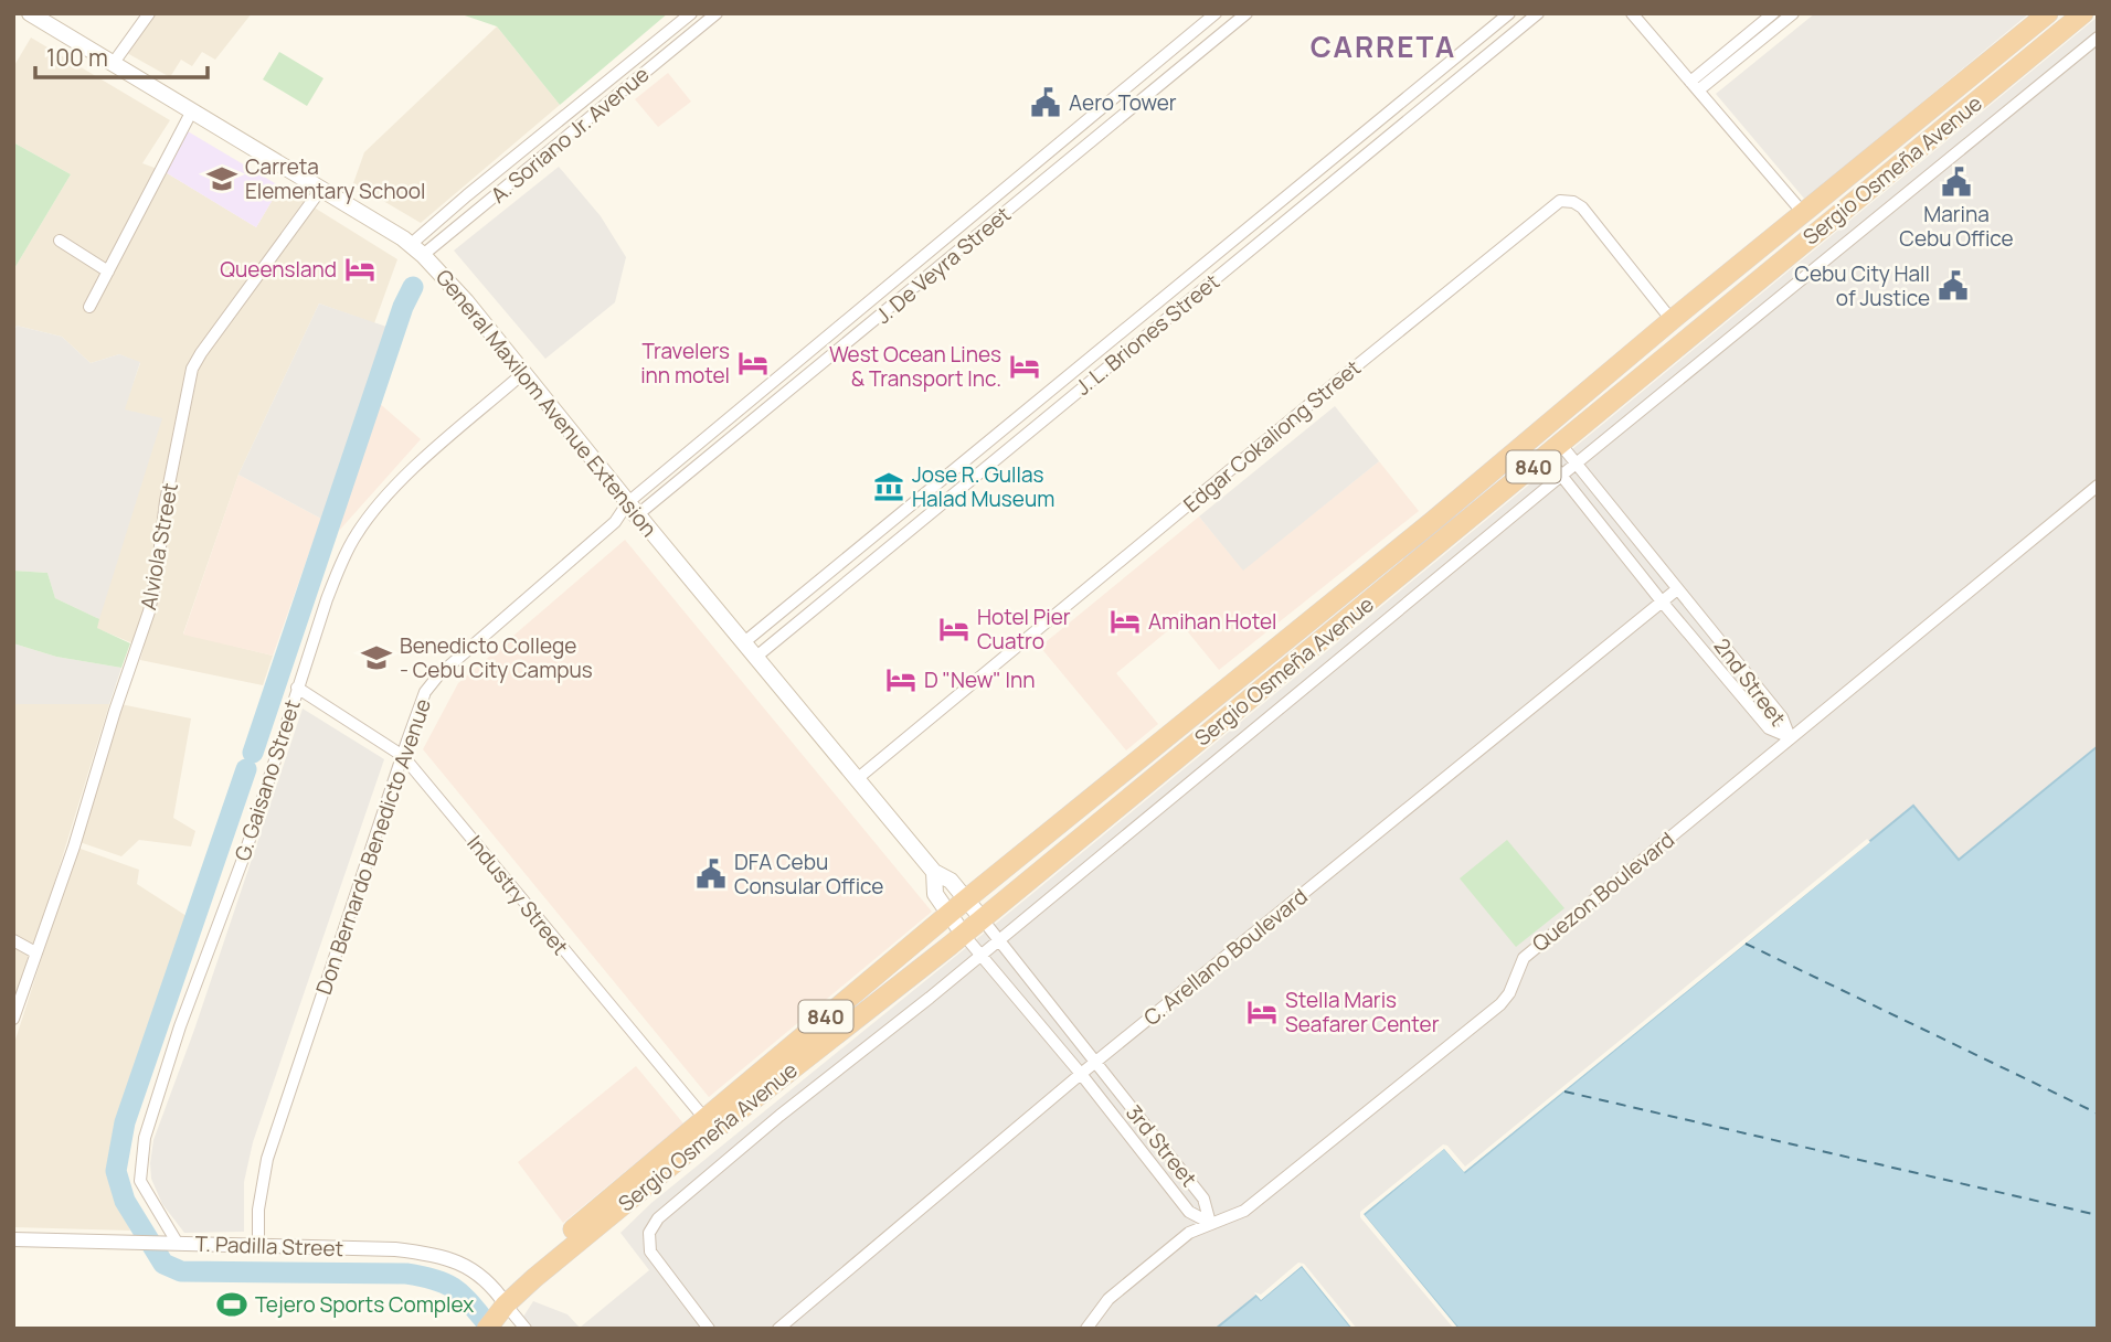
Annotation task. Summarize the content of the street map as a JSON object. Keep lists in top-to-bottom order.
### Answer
{
  "streets": {
    "highway": ["Sergio Osmeña Avenue", "840"],
    "main road": ["General Maxilom Avenue Extension"],
    "street": [
      "A. Soriano Jr. Avenue",
      "J. De Veyra Street",
      "J. L. Briones Street",
      "Edgar Cokaliong Street",
      "Alviola Street",
      "2nd Street",
      "G. Gaisano Street",
      "Don Bernardo Benedicto Avenue",
      "Quezon Boulevard",
      "Industry Street",
      "C. Arellano Boulevard",
      "3rd Street",
      "T. Padilla Street"
    ]
  },
  "crossings": [
    ["A. Soriano Jr. Avenue", "General Maxilom Avenue Extension"],
    ["Sergio Osmeña Avenue", "General Maxilom Avenue Extension"],
    ["Sergio Osmeña Avenue", "Edgar Cokaliong Street"],
    ["Sergio Osmeña Avenue", "2nd Street"],
    ["Sergio Osmeña Avenue", "Industry Street"],
    ["Sergio Osmeña Avenue", "3rd Street"],
    ["Sergio Osmeña Avenue", "T. Padilla Street"],
    ["J. De Veyra Street", "General Maxilom Avenue Extension"],
    ["J. De Veyra Street", "Don Bernardo Benedicto Avenue"],
    ["J. L. Briones Street", "General Maxilom Avenue Extension"],
    ["General Maxilom Avenue Extension", "Edgar Cokaliong Street"],
    ["General Maxilom Avenue Extension", "Alviola Street"],
    ["General Maxilom Avenue Extension", "G. Gaisano Street"],
    ["General Maxilom Avenue Extension", "Don Bernardo Benedicto Avenue"],
    ["General Maxilom Avenue Extension", "3rd Street"],
    ["2nd Street", "Quezon Boulevard"],
    ["2nd Street", "C. Arellano Boulevard"],
    ["G. Gaisano Street", "Industry Street"],
    ["G. Gaisano Street", "T. Padilla Street"],
    ["Don Bernardo Benedicto Avenue", "Industry Street"],
    ["Don Bernardo Benedicto Avenue", "T. Padilla Street"],
    ["Quezon Boulevard", "3rd Street"],
    ["C. Arellano Boulevard", "3rd Street"]
  ],
  "districts": ["CARRETA"],
  "places": {
    "public building": [
      "Aero Tower",
      "Marina Cebu Office",
      "Cebu City Hall of Justice",
      "DFA Cebu Consular Office"
    ],
    "school or university": ["Carreta Elementary School", "Benedicto College - Cebu City Campus"],
    "hotel": [
      "Queensland",
      "Travelers inn motel",
      "West Ocean Lines & Transport Inc.",
      "Amihan Hotel",
      "Hotel Pier Cuatro",
      "D \"New\" Inn",
      "Stella Maris Seafarer Center"
    ],
    "museum": ["Jose R. Gullas Halad Museum"],
    "sports": ["Tejero Sports Complex"]
  },
  "scale_bar": "100 m"
}
